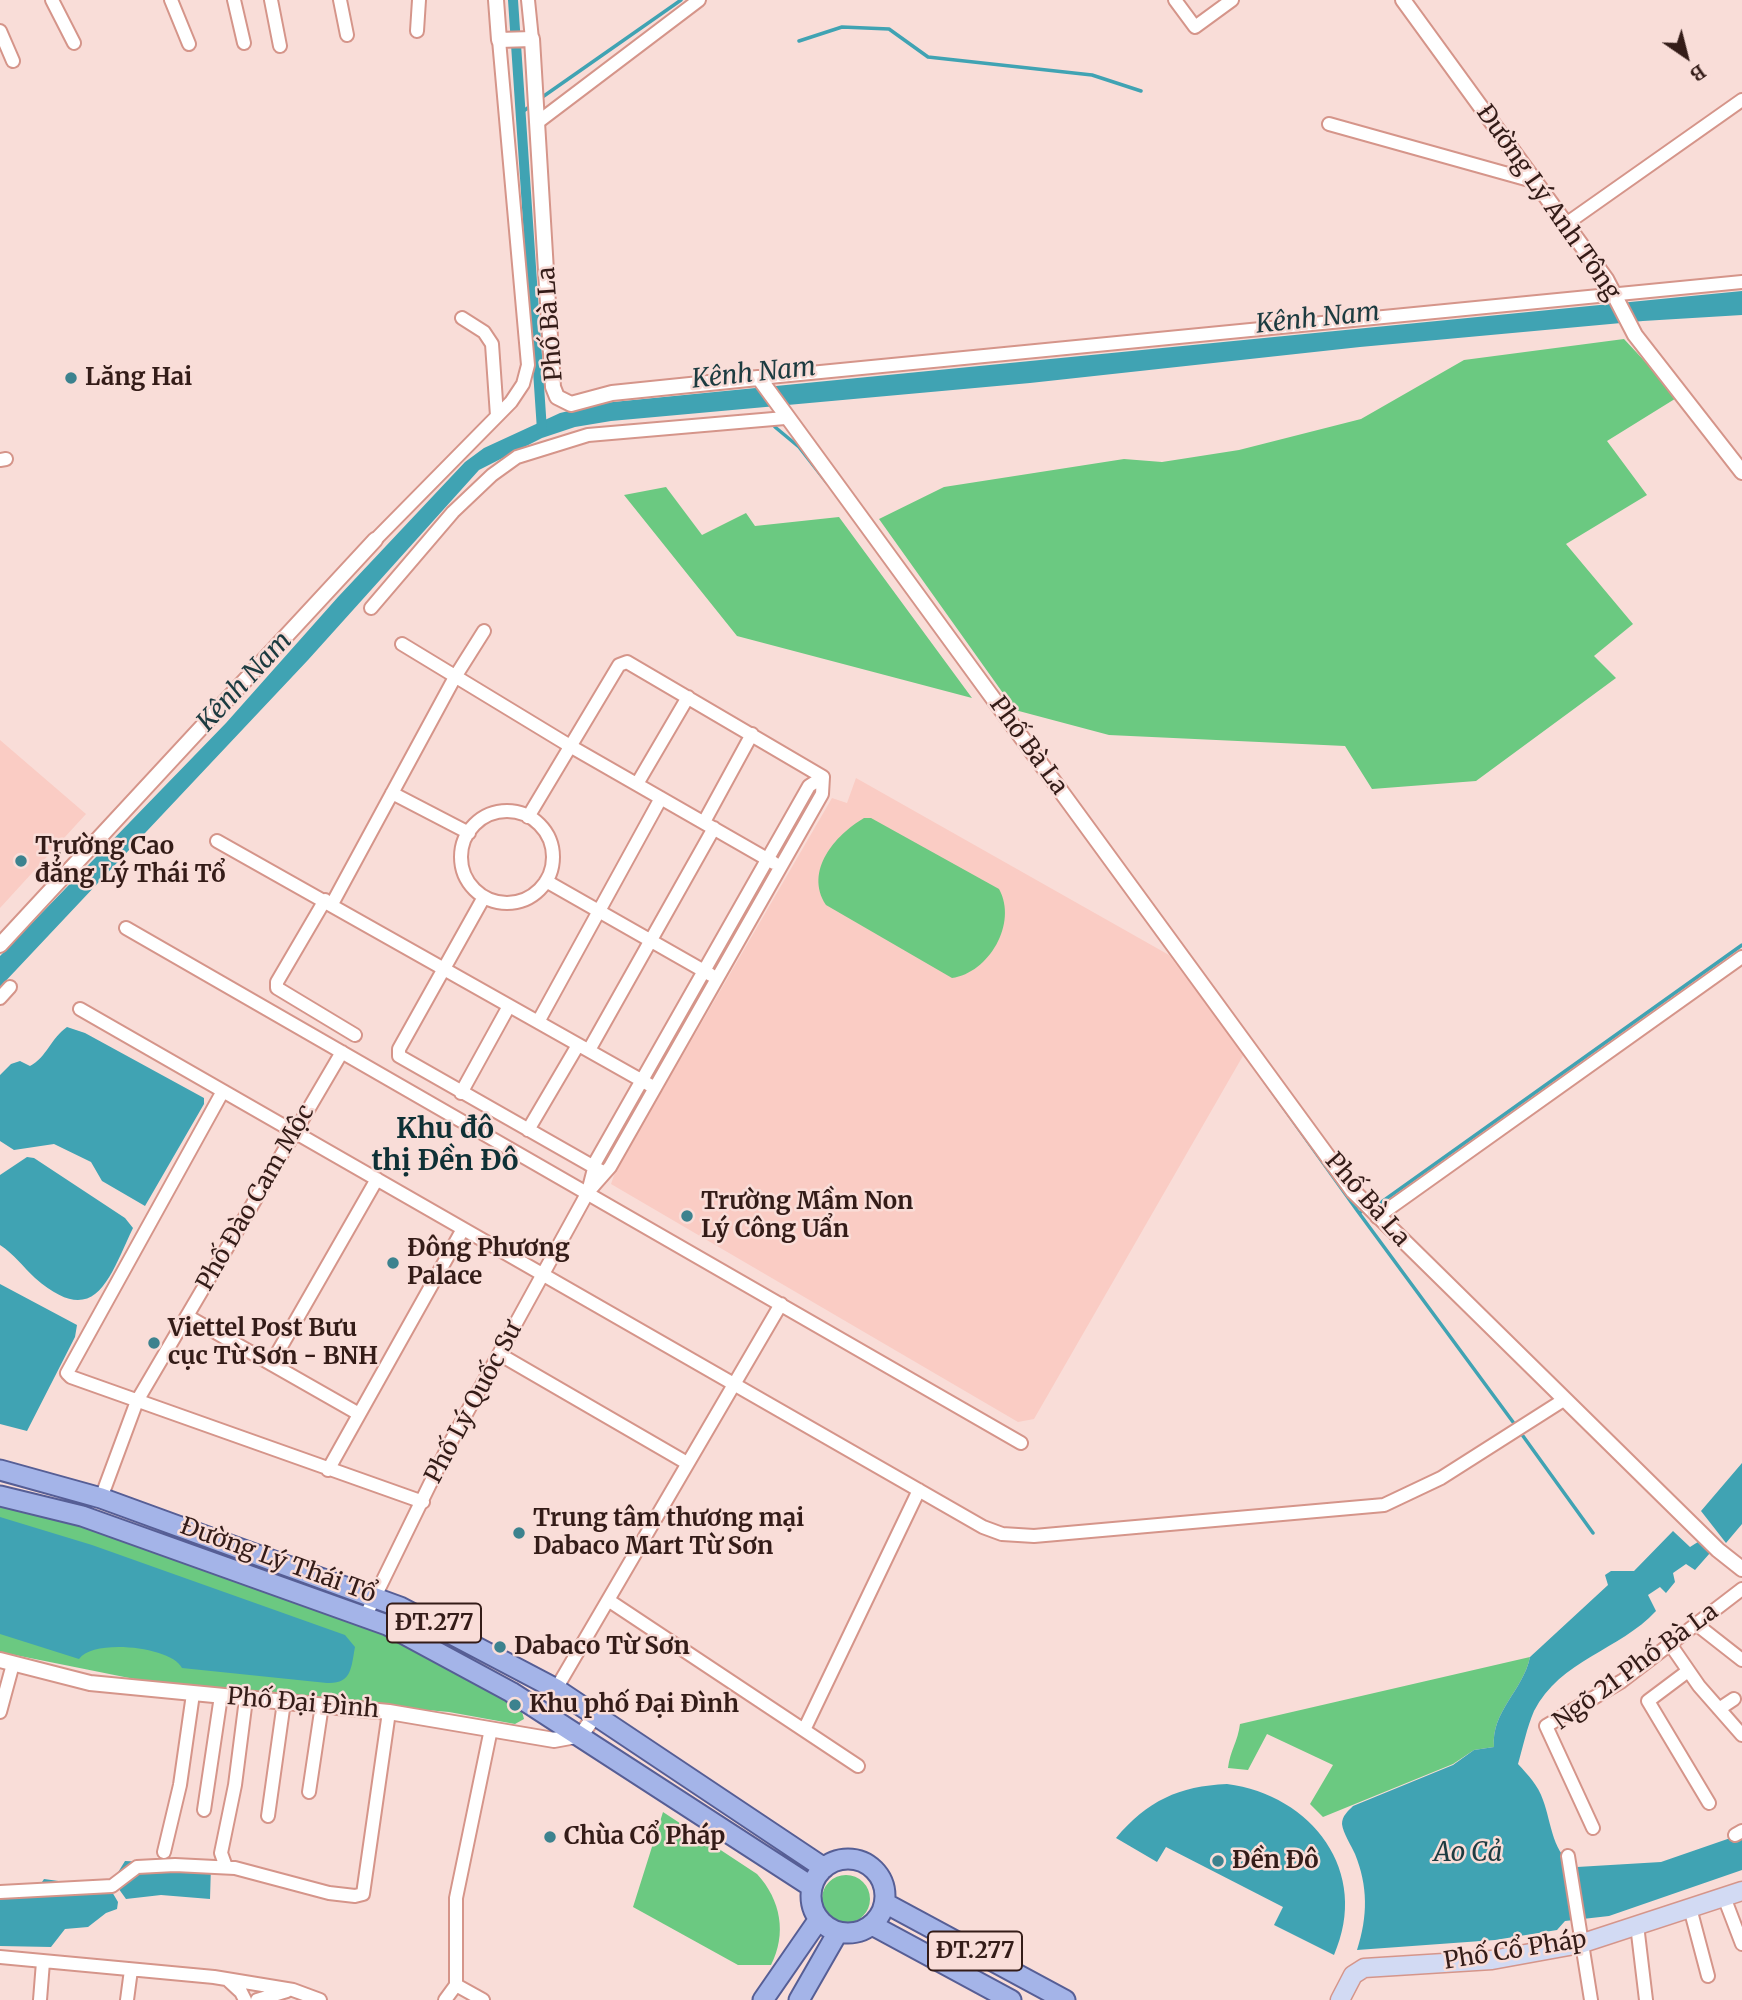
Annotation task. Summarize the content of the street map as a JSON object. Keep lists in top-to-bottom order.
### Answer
{
  "streets": {
    "main road": ["Đường Lý Thái Tổ", "ĐT.277", "Phố Cổ Pháp"],
    "street": [
      "Đường Lý Anh Tông",
      "Phố Bà La",
      "Phố Đào Cam Mộc",
      "Phố Lý Quốc Sư",
      "Ngõ 21 Phố Bà La",
      "Phố Đại Đình"
    ]
  },
  "crossings": [
    ["Phố Đào Cam Mộc", "Đường Lý Thái Tổ"],
    ["Phố Lý Quốc Sư", "Đường Lý Thái Tổ"],
    ["Đường Lý Thái Tổ", "ĐT.277"],
    ["Đường Lý Thái Tổ", "Phố Đại Đình"]
  ],
  "districts": ["Khu đô thị Đền Đô"],
  "water": ["Kênh Nam", "Ao Cả"],
  "places": [
    "Lăng Hai",
    "Trường Cao đẳng Lý Thái Tổ",
    "Trường Mầm Non Lý Công Uẩn",
    "Đông Phương Palace",
    "Viettel Post Bưu cục Từ Sơn - BNH",
    "Trung tâm thương mại Dabaco Mart Từ Sơn",
    "Dabaco Từ Sơn",
    "Khu phố Đại Đình",
    "Chùa Cổ Pháp",
    "Đền Đô"
  ],
  "north": "bottom right"
}
